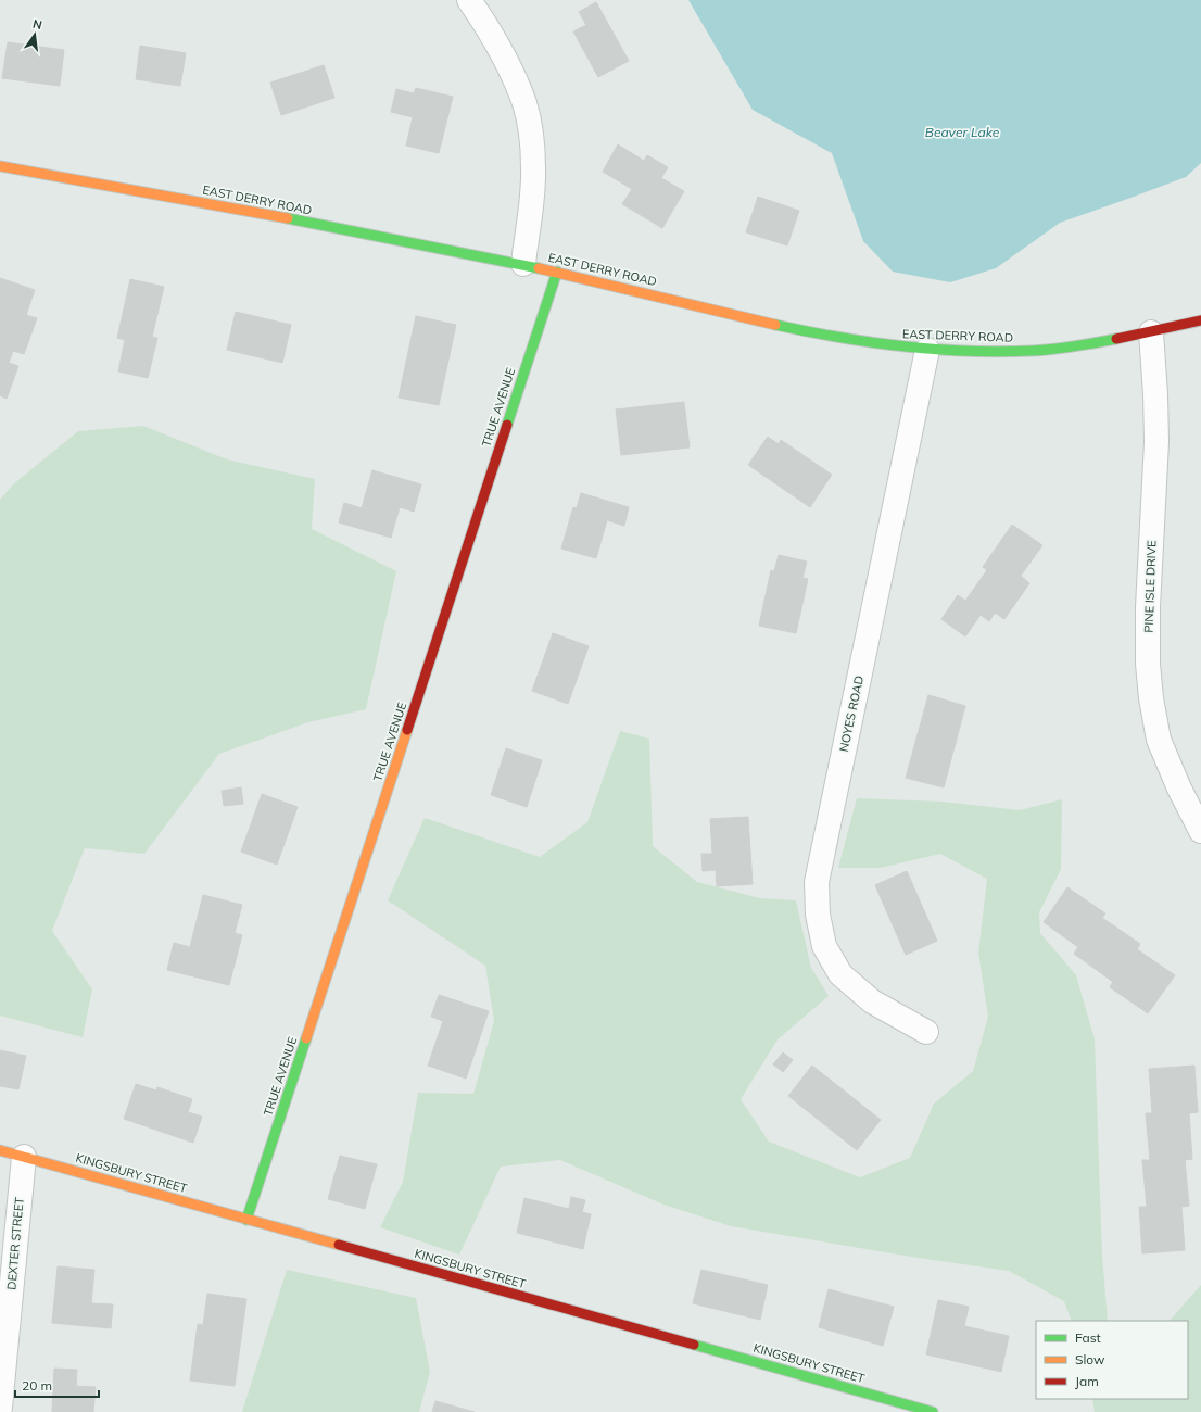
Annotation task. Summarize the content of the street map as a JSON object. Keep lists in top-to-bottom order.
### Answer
{
  "streets": {
    "street": [
      "EAST DERRY ROAD",
      "TRUE AVENUE",
      "PINE ISLE DRIVE",
      "NOYES ROAD",
      "KINGSBURY STREET",
      "DEXTER STREET"
    ]
  },
  "crossings": [
    ["EAST DERRY ROAD", "TRUE AVENUE"],
    ["EAST DERRY ROAD", "PINE ISLE DRIVE"],
    ["EAST DERRY ROAD", "NOYES ROAD"],
    ["TRUE AVENUE", "KINGSBURY STREET"],
    ["KINGSBURY STREET", "DEXTER STREET"]
  ],
  "water": ["Beaver Lake"],
  "legend": ["Fast", "Slow", "Jam"],
  "scale_bar": "20 m",
  "north": "top"
}
